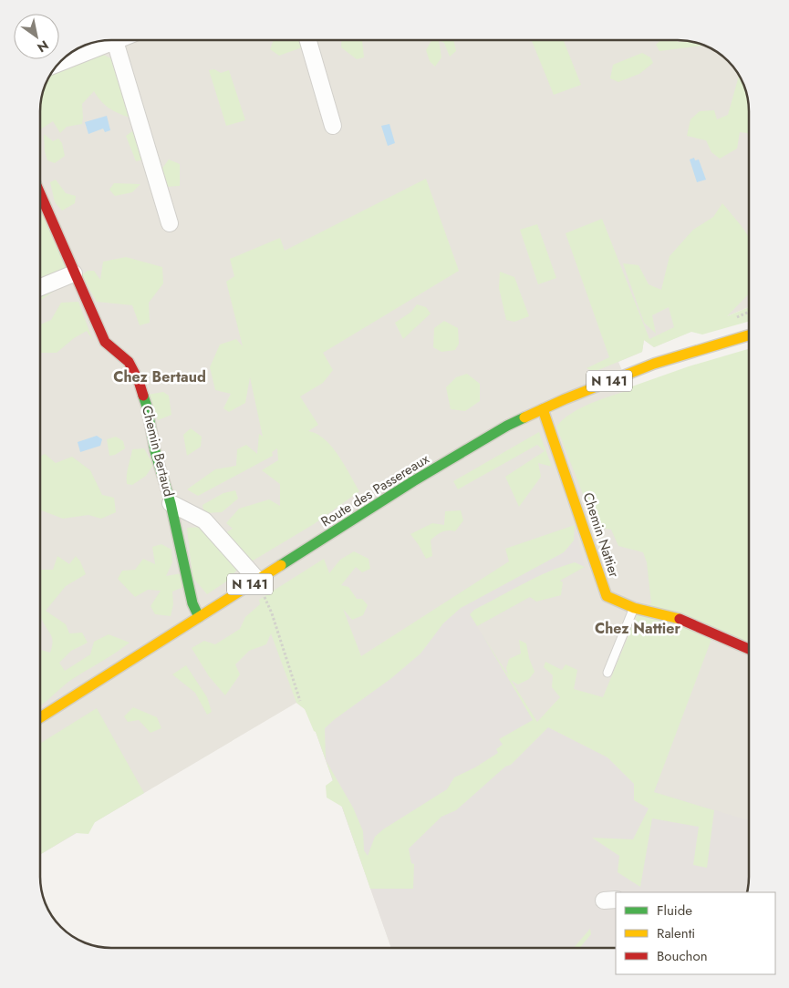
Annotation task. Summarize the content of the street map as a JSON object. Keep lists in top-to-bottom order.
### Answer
{
  "streets": {
    "street": [
      "N 141",
      "Chemin Bertaud",
      "Route des Passereaux",
      "Chemin Nattier"
    ]
  },
  "crossings": [
    ["Chemin Bertaud", "Route des Passereaux"],
    ["Route des Passereaux", "Chemin Nattier"]
  ],
  "districts": ["Chez Bertaud", "Chez Nattier"],
  "legend": ["Fluide", "Ralenti", "Bouchon"],
  "north": "bottom right"
}
